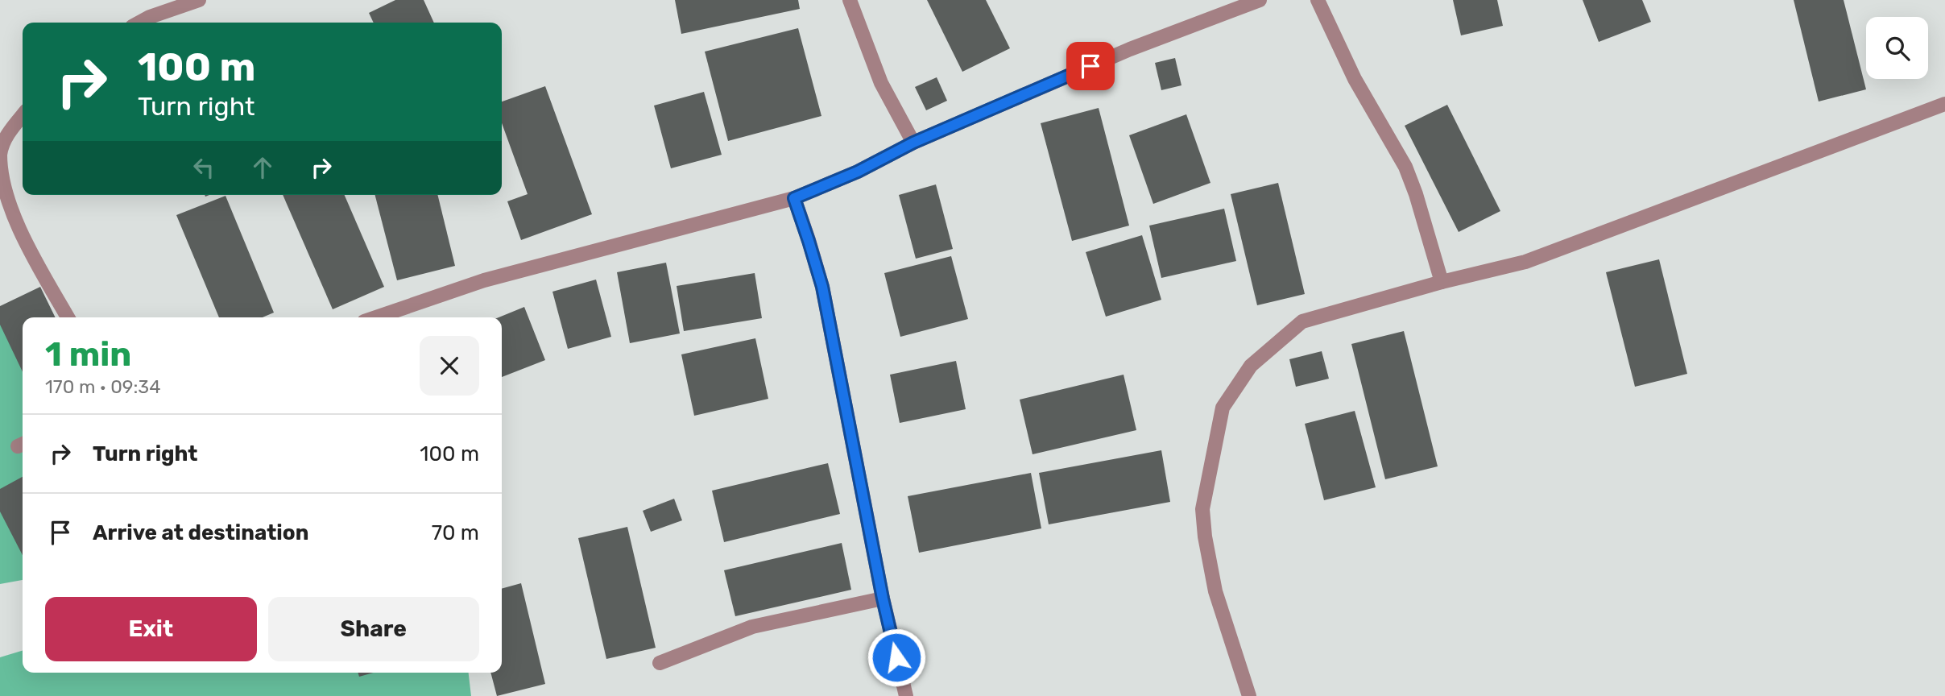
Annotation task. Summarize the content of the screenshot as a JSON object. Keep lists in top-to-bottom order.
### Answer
{
  "page": {
    "turn": ["100 m", "Turn right"],
    "heading": ["1 min", "170 m · 09:34"],
    "list": [
      {
        "name": "Turn right",
        "value": "100 m"
      },
      {
        "name": "Arrive at destination",
        "value": "70 m"
      }
    ],
    "buttons": ["Exit", "Share"]
  }
}
